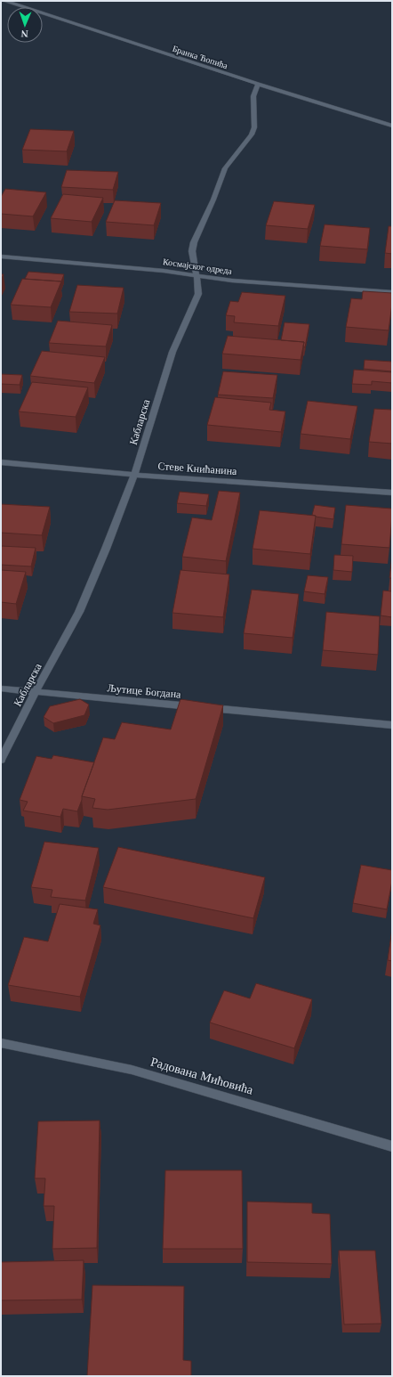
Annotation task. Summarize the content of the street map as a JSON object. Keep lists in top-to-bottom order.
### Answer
{
  "streets": {
    "street": [
      "Бранка Ћопића",
      "Космајског одреда",
      "Кабларска",
      "Стеве Книћанина",
      "Љутице Богдана",
      "Радована Мићовића"
    ]
  },
  "crossings": [
    ["Бранка Ћопића", "Кабларска"],
    ["Космајског одреда", "Кабларска"],
    ["Кабларска", "Стеве Книћанина"],
    ["Кабларска", "Љутице Богдана"]
  ],
  "north": "bottom"
}
